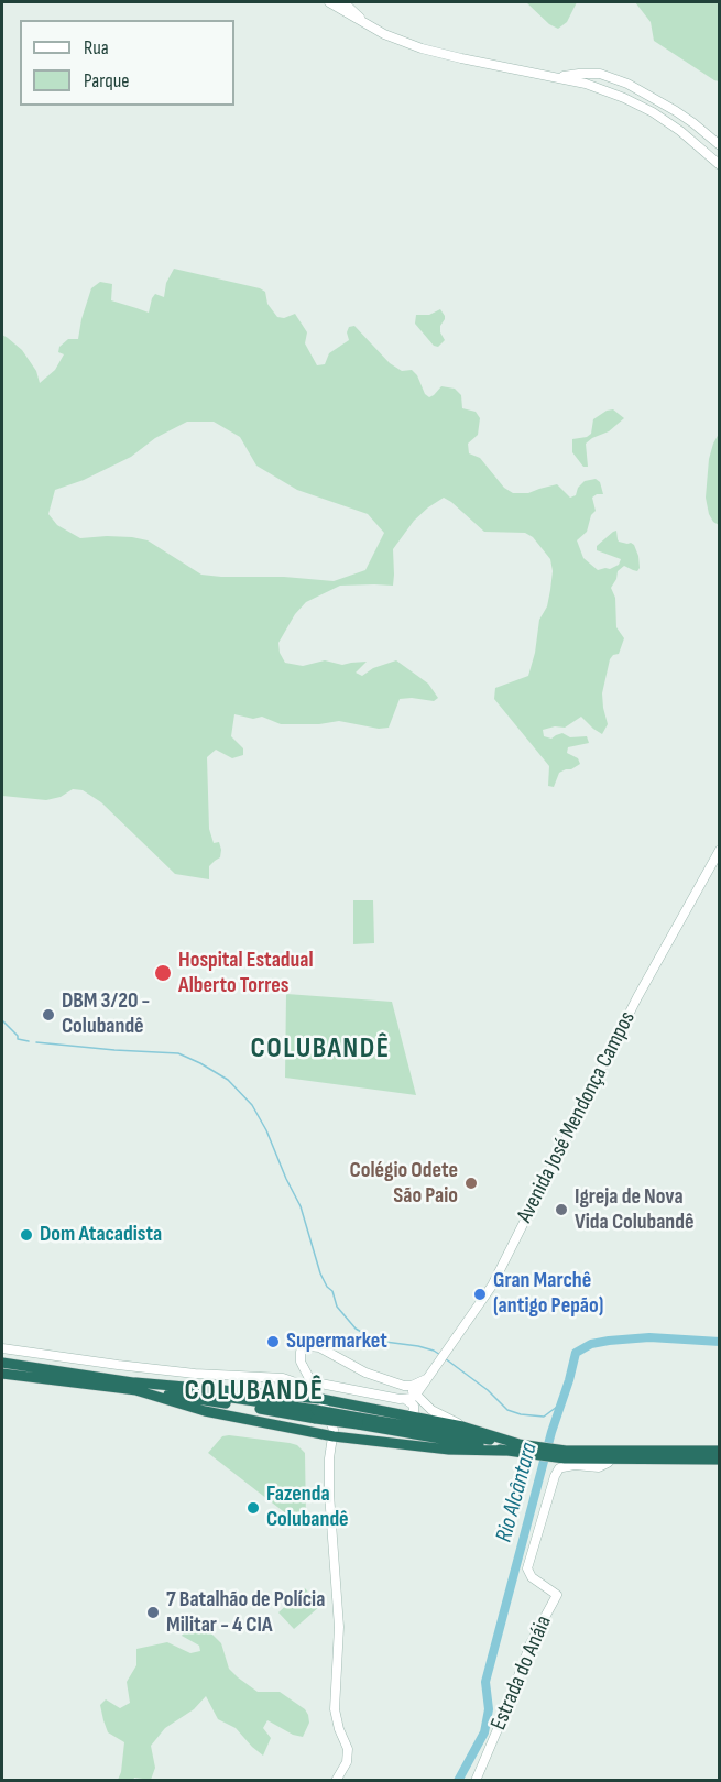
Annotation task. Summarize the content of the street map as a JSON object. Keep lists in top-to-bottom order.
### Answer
{
  "streets": {
    "main road": ["Avenida José Mendonça Campos", "Estrada do Anáia"]
  },
  "districts": ["COLUBANDÊ", "COLUBANDÊ"],
  "water": ["Rio Alcântara"],
  "places": [
    "Hospital Estadual Alberto Torres",
    "DBM 3/20 - Colubandê",
    "Colégio Odete São Paio",
    "Igreja de Nova Vida Colubandê",
    "Dom Atacadista",
    "Gran Marchê (antigo Pepão)",
    "Supermarket",
    "Fazenda Colubandê",
    "7 Batalhão de Polícia Militar - 4 CIA"
  ],
  "legend": ["Rua", "Parque"]
}
